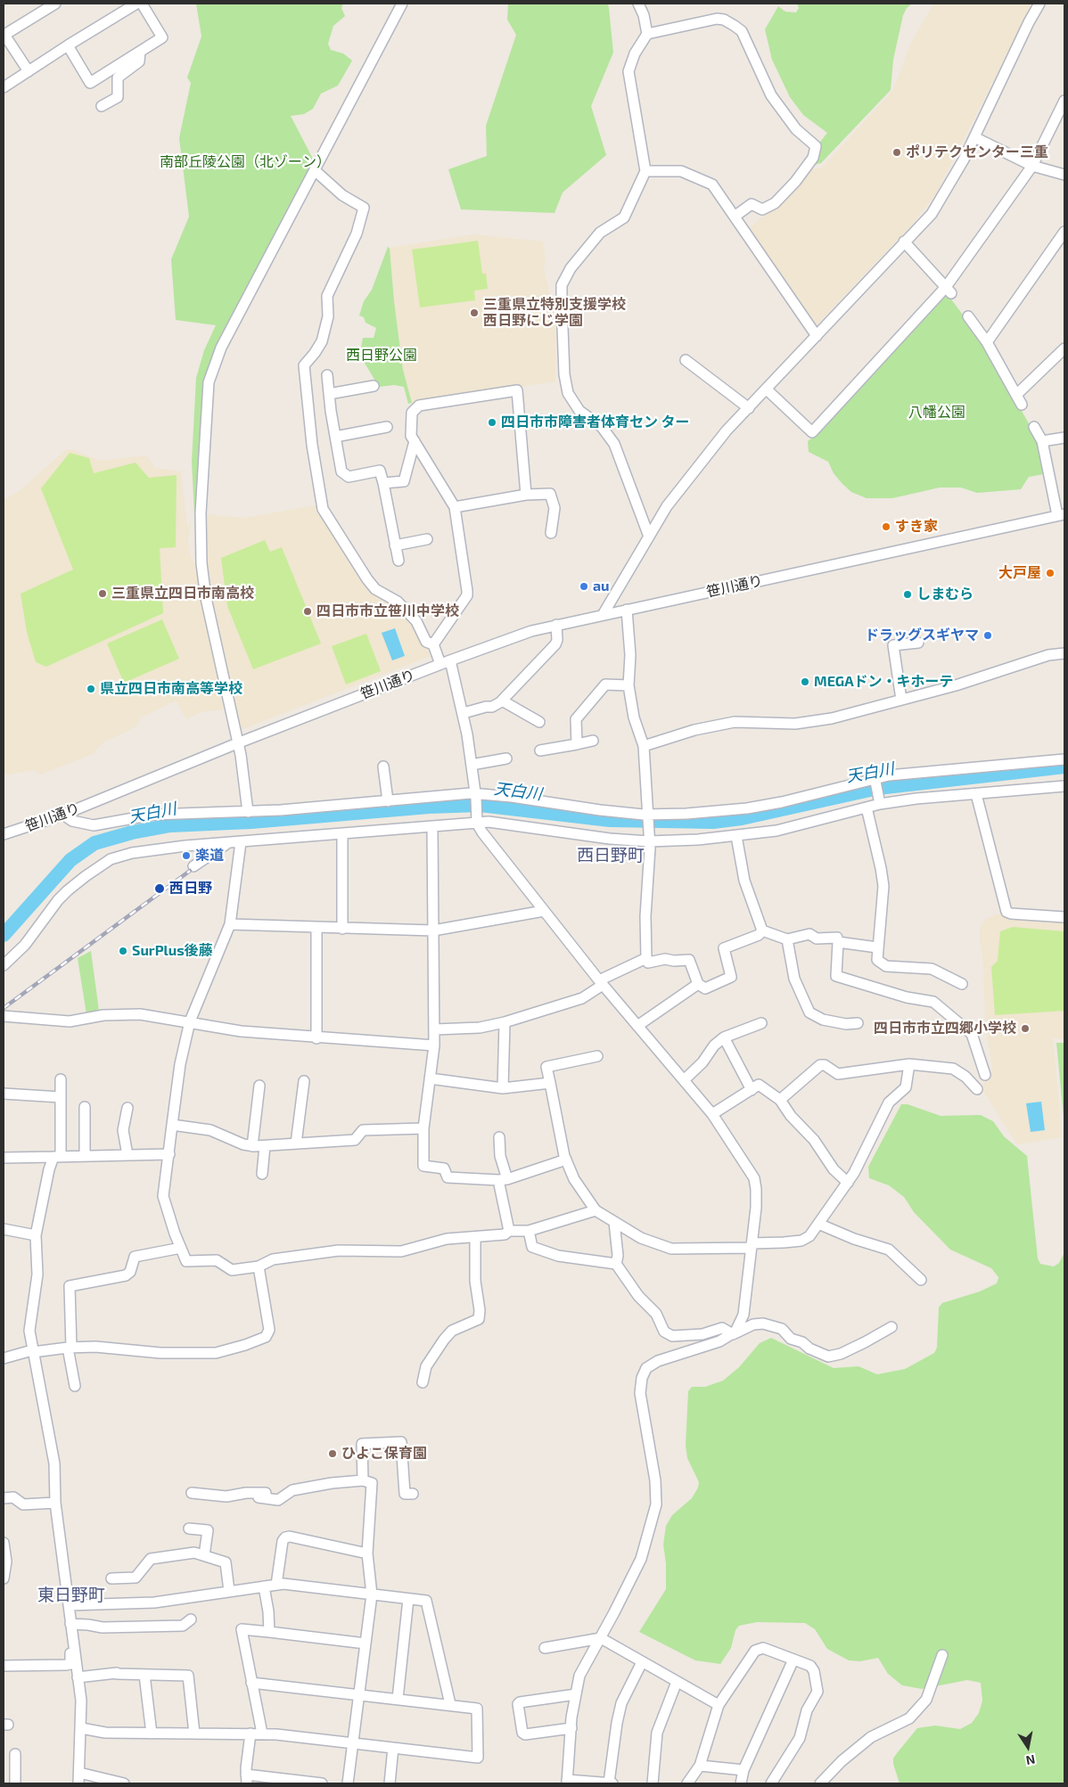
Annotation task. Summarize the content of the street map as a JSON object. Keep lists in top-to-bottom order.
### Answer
{
  "streets": {
    "street": ["笹川通り"]
  },
  "districts": ["西日野町", "東日野町"],
  "water": ["天白川"],
  "parks": ["南部丘陵公園（北ゾーン）", "西日野公園", "八幡公園"],
  "places": [
    "ポリテクセンター三重",
    "三重県立特別支援学校 西日野にじ学園",
    "四日市市障害者体育セン ター",
    "すき家",
    "大戸屋",
    "au",
    "三重県立四日市南高校",
    "しまむら",
    "四日市市立笹川中学校",
    "ドラッグスギヤマ",
    "MEGAドン・キホーテ",
    "県立四日市南高等学校",
    "楽道",
    "西日野",
    "SurPlus後藤",
    "四日市市立四郷小学校",
    "ひよこ保育園"
  ],
  "north": "bottom"
}
